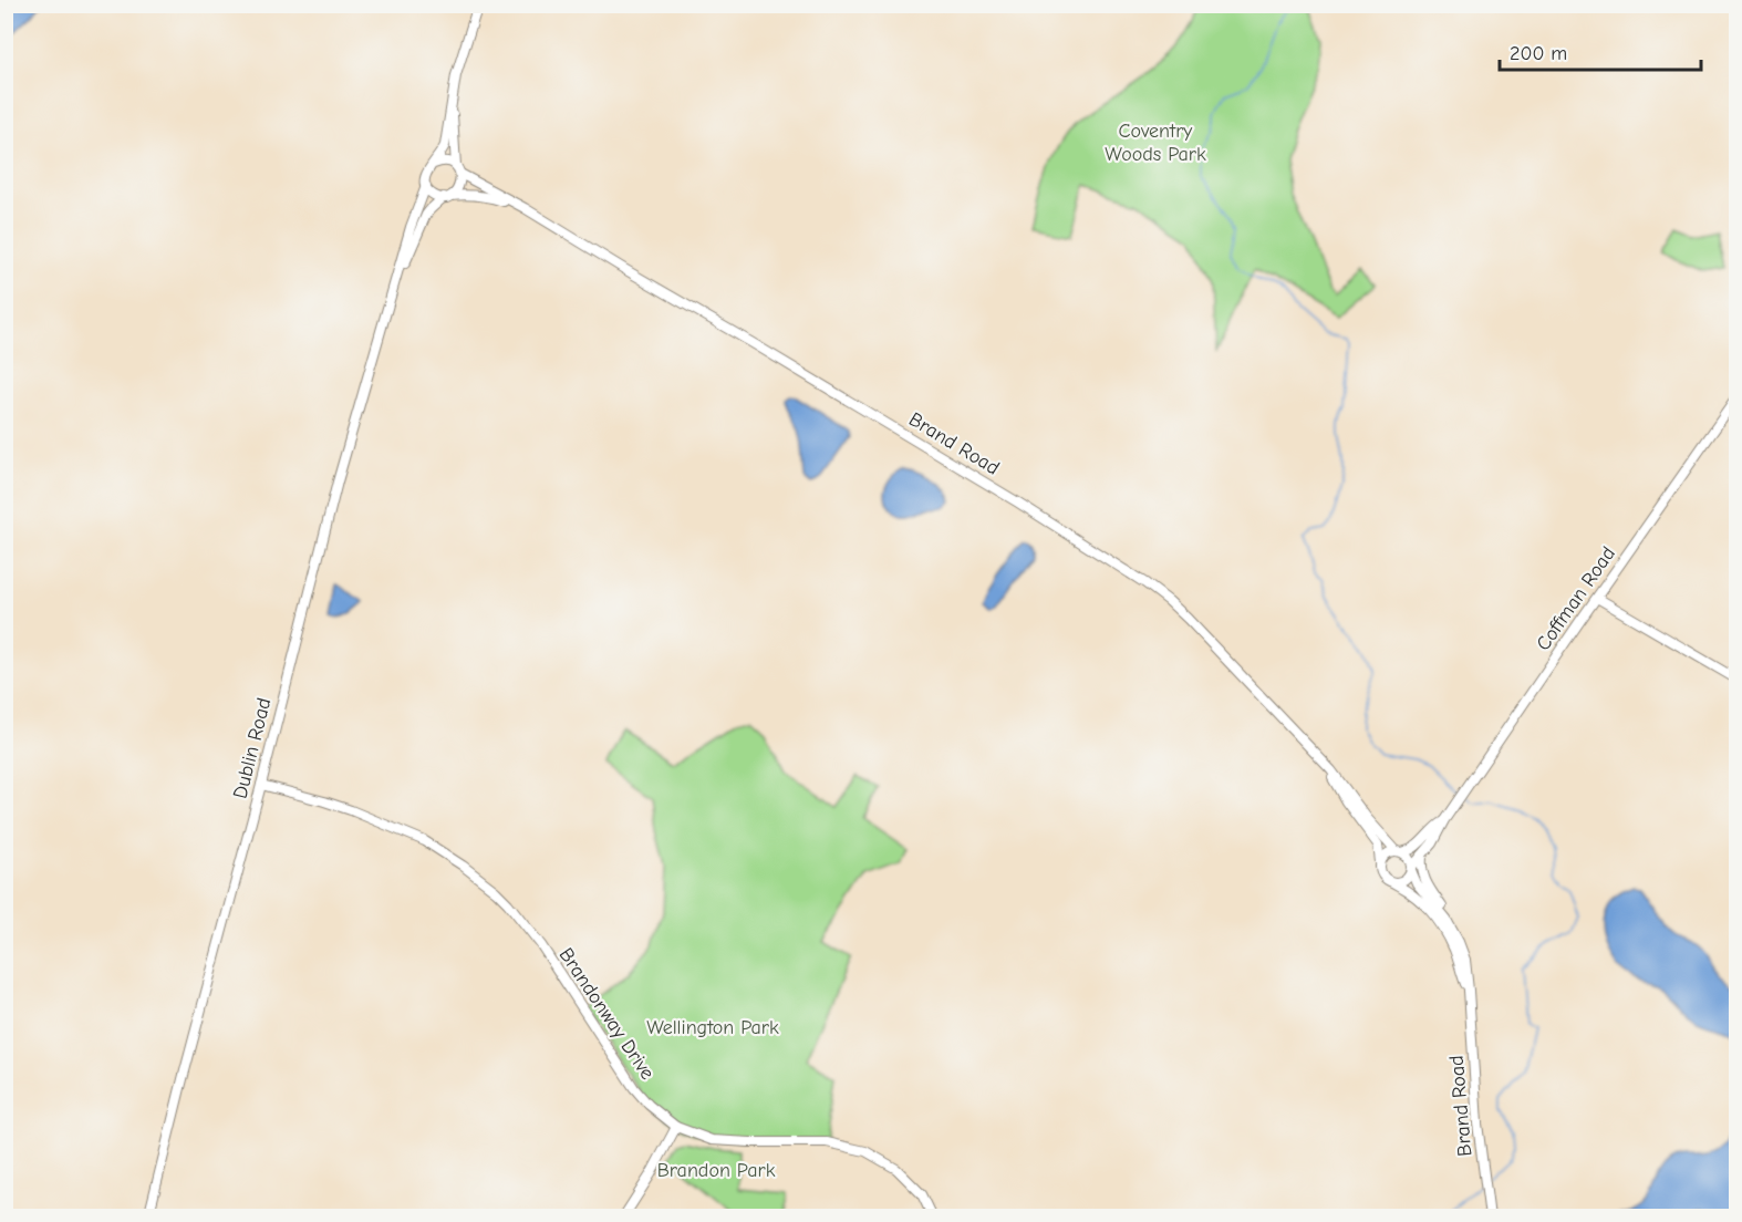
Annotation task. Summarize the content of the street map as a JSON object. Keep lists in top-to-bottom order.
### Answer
{
  "streets": {
    "main road": [
      "Brand Road",
      "Coffman Road",
      "Dublin Road",
      "Brandonway Drive"
    ]
  },
  "crossings": [
    ["Brand Road", "Coffman Road"],
    ["Brand Road", "Dublin Road"],
    ["Dublin Road", "Brandonway Drive"]
  ],
  "parks": ["Coventry Woods Park", "Wellington Park", "Brandon Park"],
  "scale_bar": "200 m"
}
